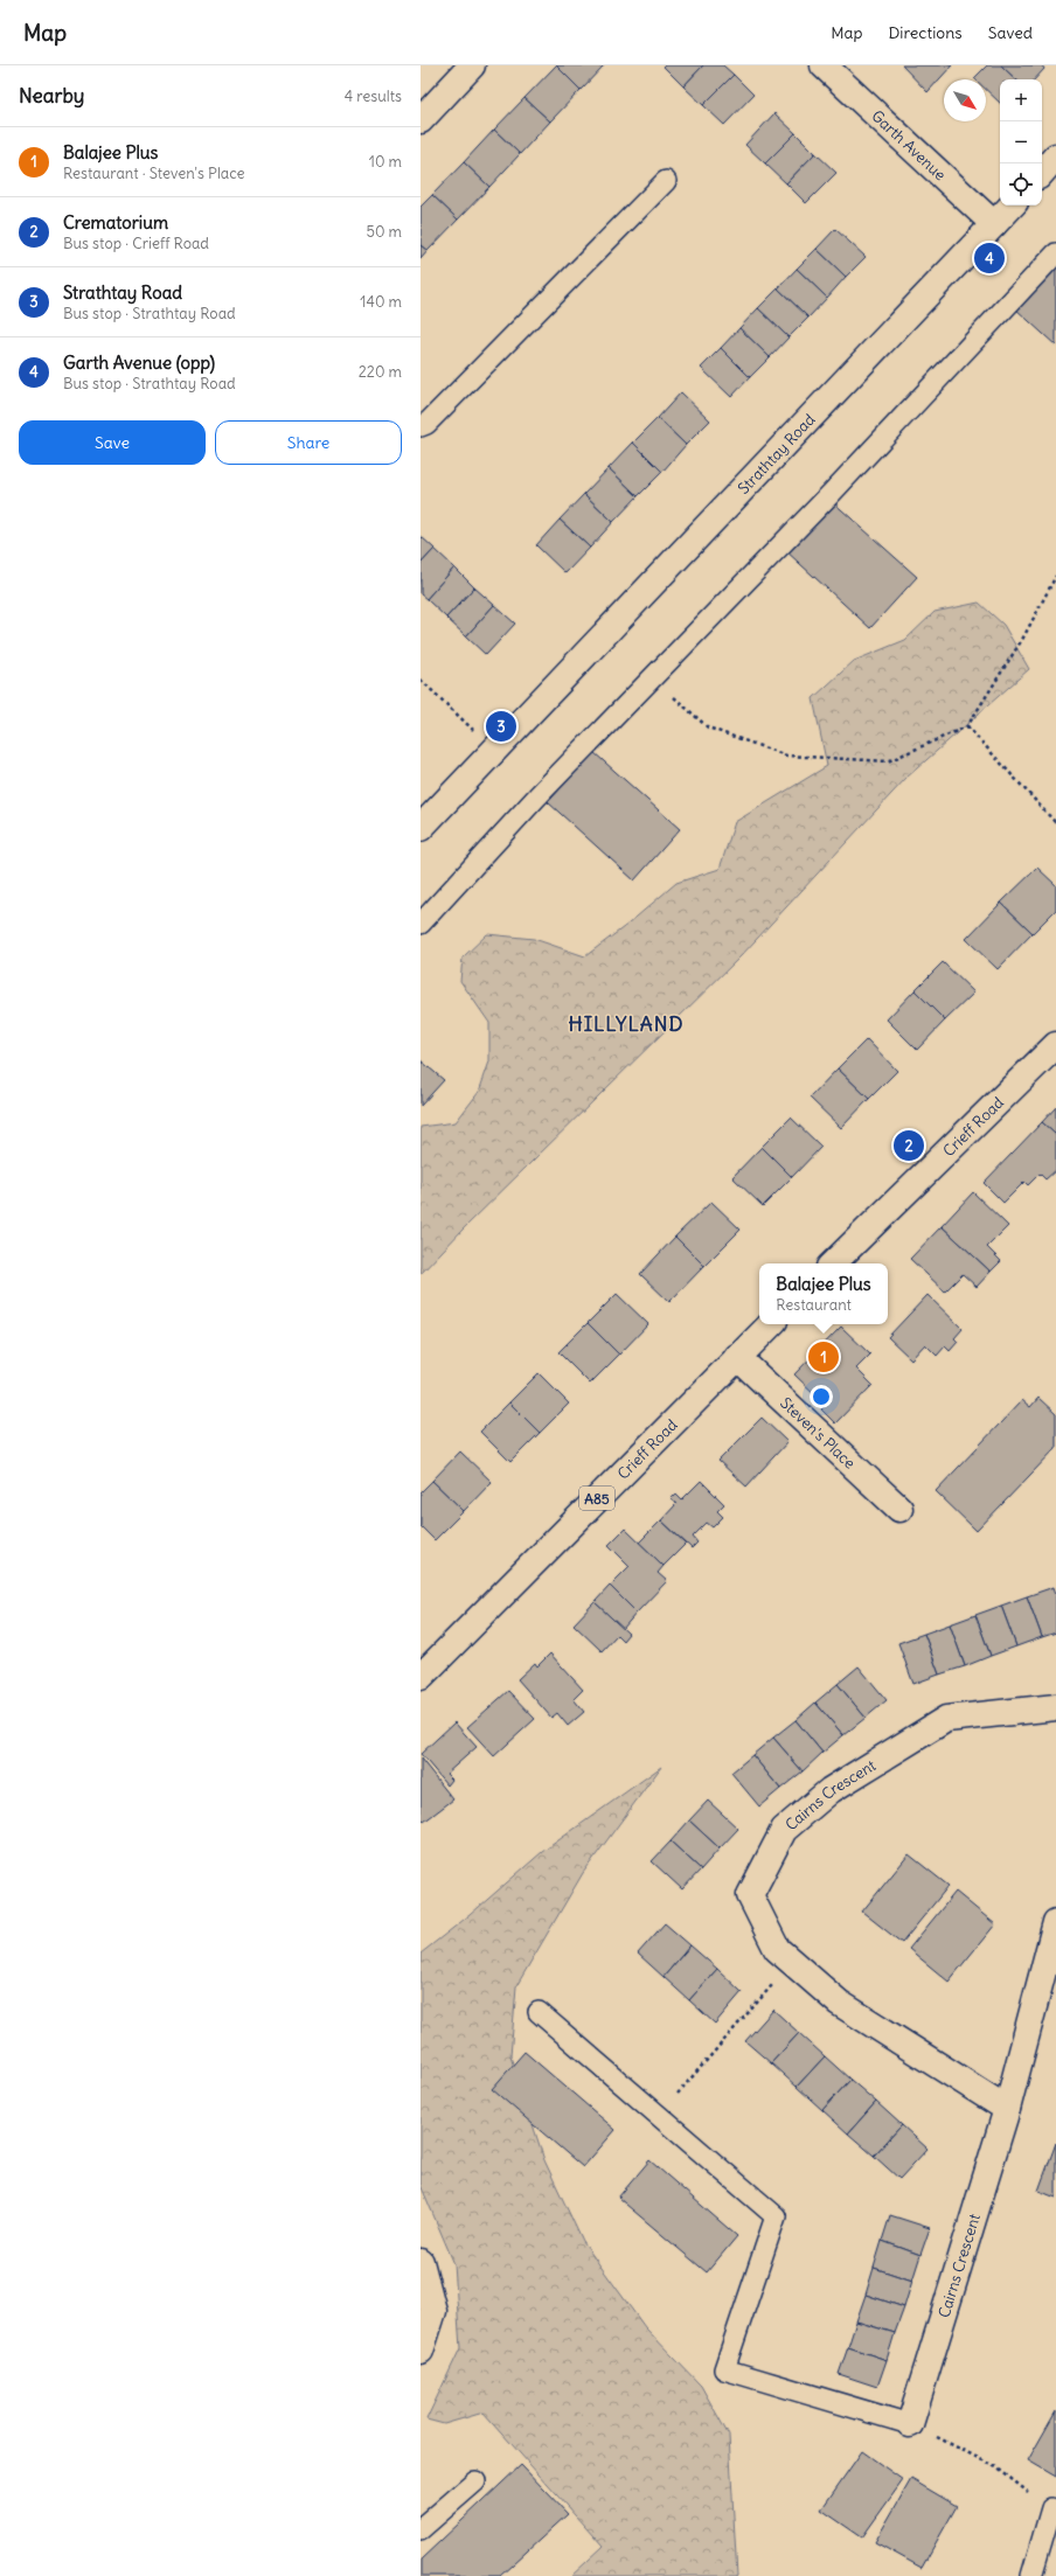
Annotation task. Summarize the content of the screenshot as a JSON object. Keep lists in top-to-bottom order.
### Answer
{
  "streets": {
    "street": [
      "Garth Avenue",
      "Strathtay Road",
      "Crieff Road",
      "Steven's Place",
      "A85",
      "Cairns Crescent"
    ]
  },
  "crossings": [
    ["Garth Avenue", "Strathtay Road"],
    ["Crieff Road", "Steven's Place"]
  ],
  "districts": ["HILLYLAND"],
  "north": "bottom right",
  "page": {
    "header": "Map",
    "nav": ["Map", "Directions", "Saved"],
    "heading": ["Nearby", "4 results"],
    "map_buttons": ["+", "−"],
    "list": [
      {
        "mark": "1",
        "name": "Balajee Plus",
        "note": "Restaurant · Steven's Place",
        "value": "10 m"
      },
      {
        "mark": "2",
        "name": "Crematorium",
        "note": "Bus stop · Crieff Road",
        "value": "50 m"
      },
      {
        "mark": "3",
        "name": "Strathtay Road",
        "note": "Bus stop · Strathtay Road",
        "value": "140 m"
      },
      {
        "mark": "4",
        "name": "Garth Avenue (opp)",
        "note": "Bus stop · Strathtay Road",
        "value": "220 m"
      }
    ],
    "pins": [
      "4",
      "3",
      "2",
      "1"
    ],
    "buttons": ["Save", "Share"],
    "popup": ["Balajee Plus", "Restaurant"]
  }
}
